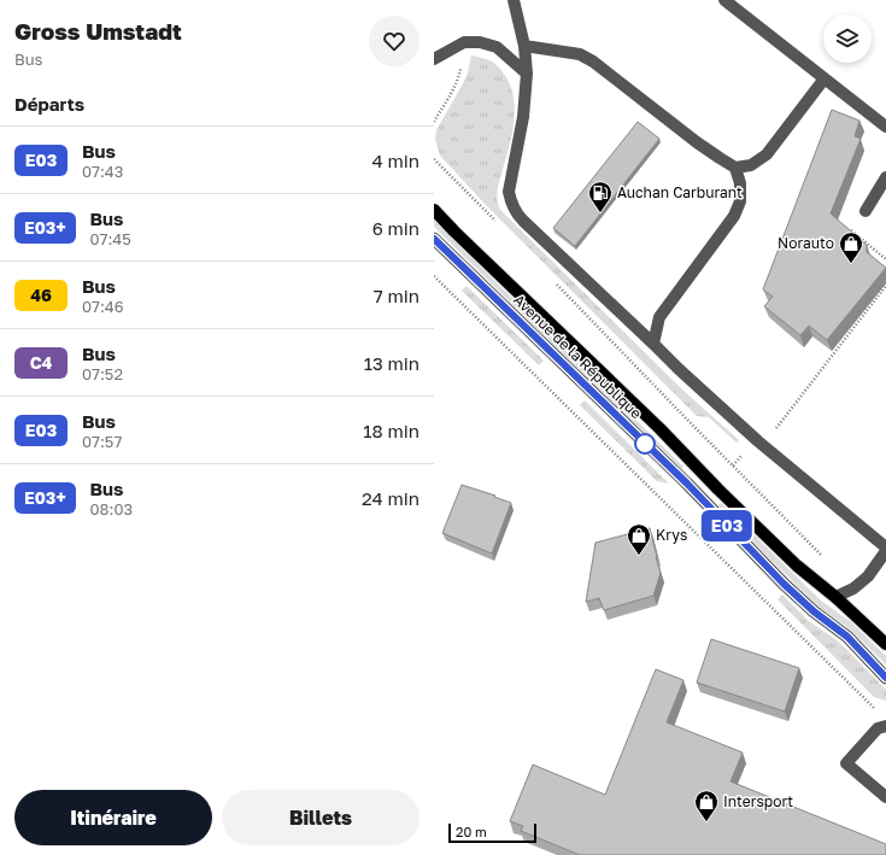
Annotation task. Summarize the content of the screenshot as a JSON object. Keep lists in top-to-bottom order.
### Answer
{
  "streets": {
    "main road": ["Avenue de la République"]
  },
  "places": {
    "fuel station": ["Auchan Carburant"],
    "shop": ["Norauto", "Krys", "Intersport"]
  },
  "lines": ["bus line E03"],
  "scale_bar": "20 m",
  "page": {
    "heading": [
      ["Gross Umstadt", "Bus"],
      "Départs"
    ],
    "on_map": "E03",
    "list": [
      {
        "mark": "E03",
        "name": "Bus",
        "note": "07:43",
        "value": "4 min"
      },
      {
        "mark": "E03+",
        "name": "Bus",
        "note": "07:45",
        "value": "6 min"
      },
      {
        "mark": "46",
        "name": "Bus",
        "note": "07:46",
        "value": "7 min"
      },
      {
        "mark": "C4",
        "name": "Bus",
        "note": "07:52",
        "value": "13 min"
      },
      {
        "mark": "E03",
        "name": "Bus",
        "note": "07:57",
        "value": "18 min"
      },
      {
        "mark": "E03+",
        "name": "Bus",
        "note": "08:03",
        "value": "24 min"
      }
    ],
    "buttons": ["Itinéraire", "Billets"],
    "scale": "20 m"
  }
}
